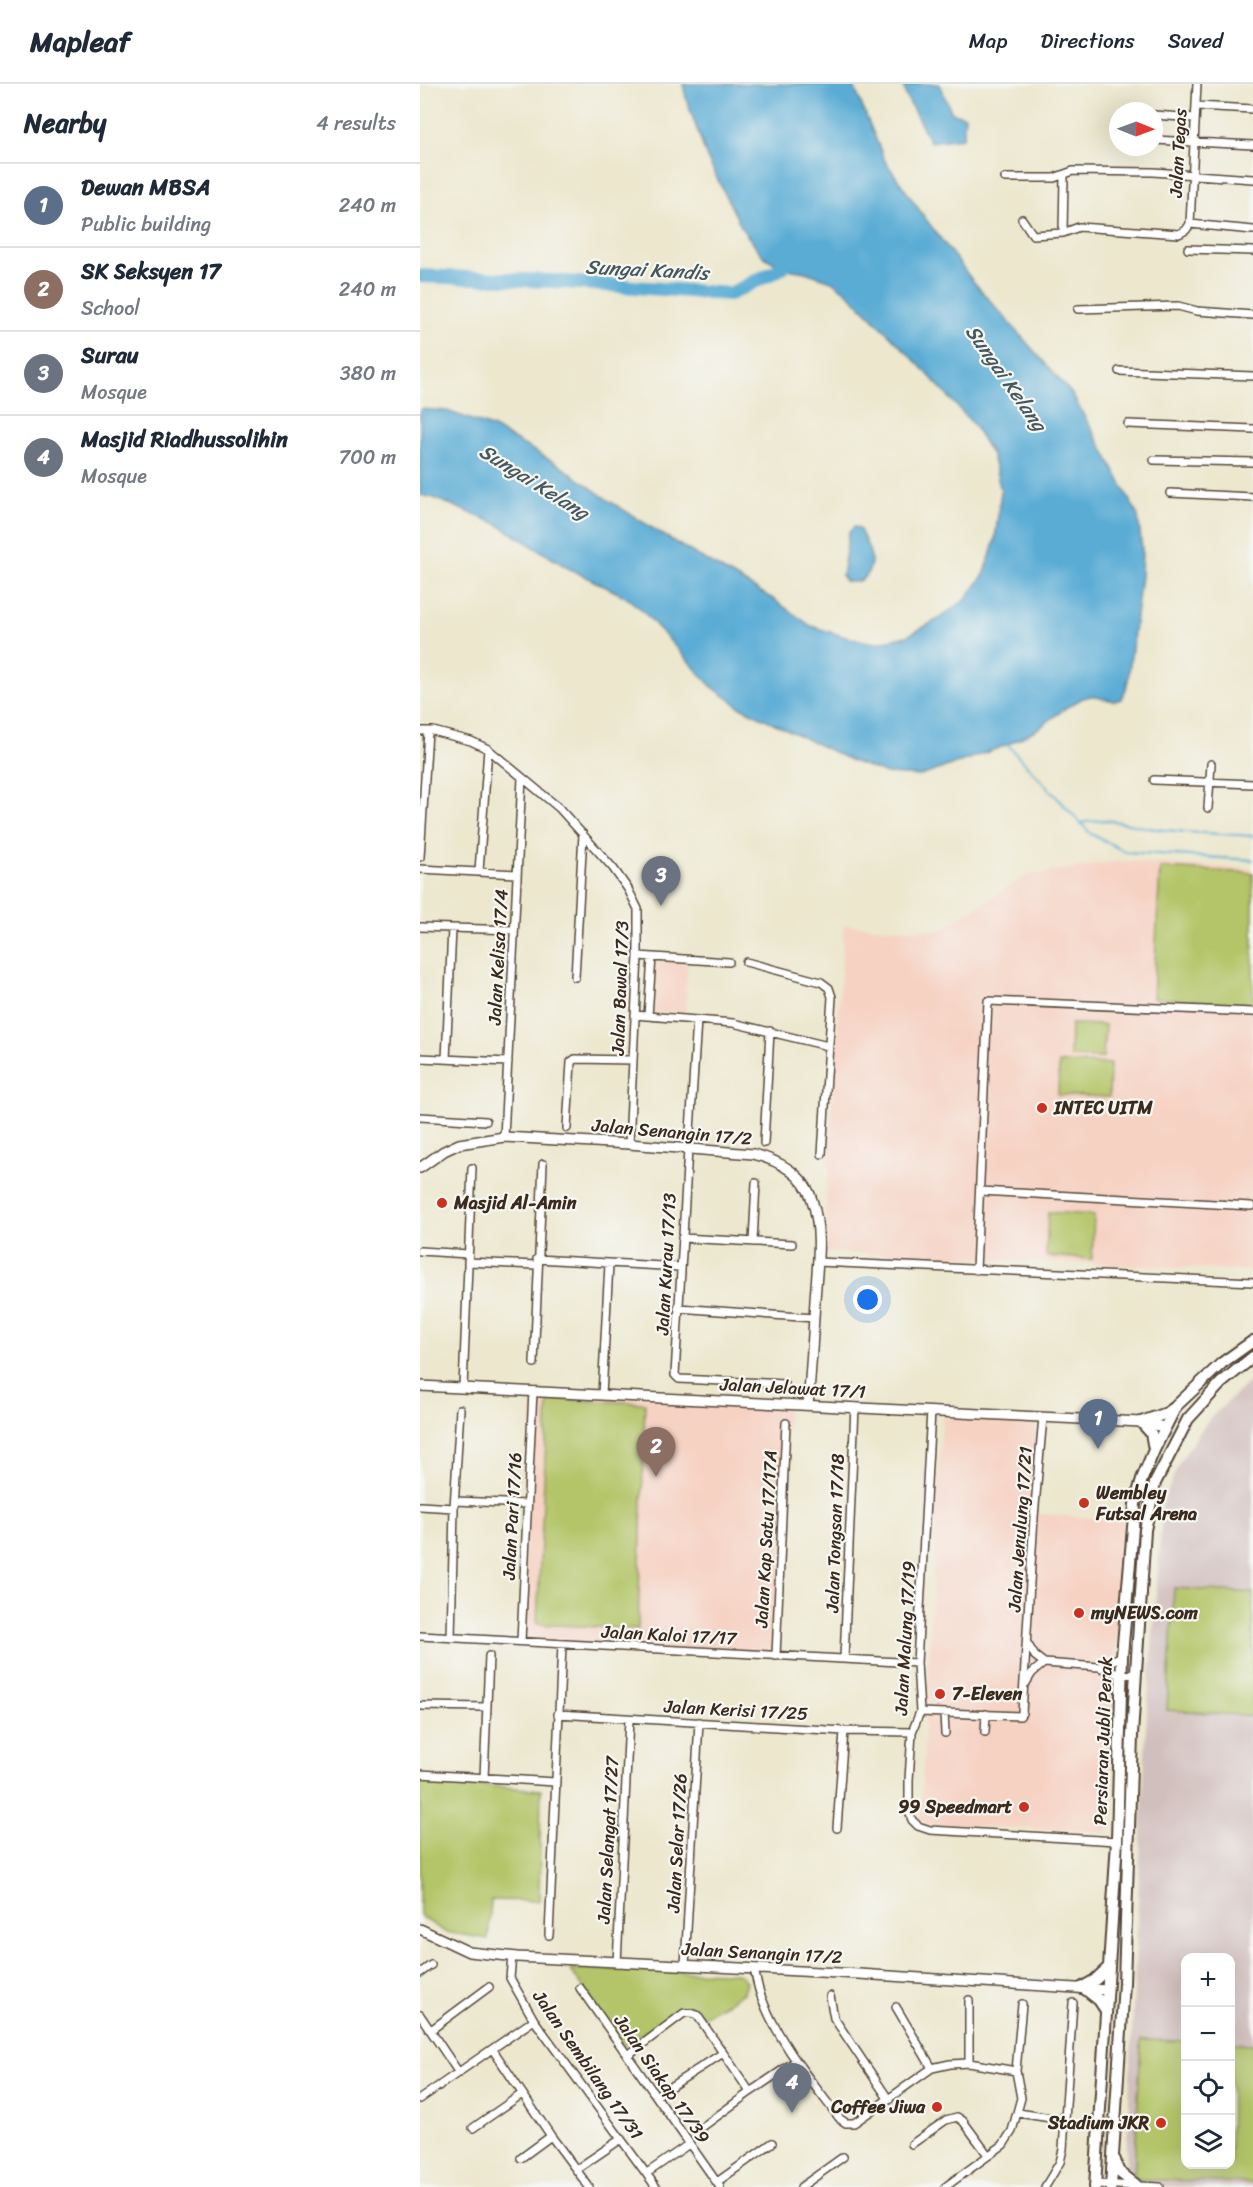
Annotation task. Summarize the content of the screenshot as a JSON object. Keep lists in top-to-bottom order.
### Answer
{
  "streets": {
    "main road": ["Persiaran Jubli Perak"],
    "street": [
      "Jalan Tegas",
      "Jalan Kelisa 17/4",
      "Jalan Bawal 17/3",
      "Jalan Senangin 17/2",
      "Jalan Kurau 17/13",
      "Jalan Jelawat 17/1",
      "Jalan Pari 17/16",
      "Jalan Jenulung 17/21",
      "Jalan Tongsan 17/18",
      "Jalan Kap Satu 17/17A",
      "Jalan Kaloi 17/17",
      "Jalan Malung 17/19",
      "Jalan Kerisi 17/25",
      "Jalan Selangat 17/27",
      "Jalan Selar 17/26",
      "Jalan Sembilang 17/31",
      "Jalan Siakap 17/39"
    ]
  },
  "crossings": [
    ["Jalan Kelisa 17/4", "Jalan Bawal 17/3"],
    ["Jalan Kelisa 17/4", "Jalan Senangin 17/2"],
    ["Jalan Bawal 17/3", "Jalan Senangin 17/2"],
    ["Jalan Senangin 17/2", "Jalan Kurau 17/13"],
    ["Jalan Senangin 17/2", "Jalan Jelawat 17/1"],
    ["Jalan Senangin 17/2", "Persiaran Jubli Perak"],
    ["Jalan Senangin 17/2", "Jalan Selangat 17/27"],
    ["Jalan Senangin 17/2", "Jalan Selar 17/26"],
    ["Jalan Senangin 17/2", "Jalan Sembilang 17/31"],
    ["Jalan Jelawat 17/1", "Jalan Pari 17/16"],
    ["Jalan Jelawat 17/1", "Jalan Jenulung 17/21"],
    ["Jalan Jelawat 17/1", "Jalan Tongsan 17/18"],
    ["Jalan Jelawat 17/1", "Jalan Malung 17/19"],
    ["Jalan Jelawat 17/1", "Persiaran Jubli Perak"],
    ["Jalan Pari 17/16", "Jalan Kaloi 17/17"],
    ["Jalan Tongsan 17/18", "Jalan Kaloi 17/17"],
    ["Jalan Kap Satu 17/17A", "Jalan Kaloi 17/17"],
    ["Jalan Kaloi 17/17", "Jalan Malung 17/19"],
    ["Jalan Malung 17/19", "Jalan Kerisi 17/25"],
    ["Jalan Malung 17/19", "Persiaran Jubli Perak"],
    ["Jalan Kerisi 17/25", "Jalan Selangat 17/27"],
    ["Jalan Kerisi 17/25", "Jalan Selar 17/26"]
  ],
  "water": ["Sungai Kandis", "Sungai Kelang"],
  "places": [
    "INTEC UITM",
    "Masjid Al-Amin",
    "Wembley Futsal Arena",
    "myNEWS.com",
    "7-Eleven",
    "99 Speedmart",
    "Coffee Jiwa",
    "Stadium JKR"
  ],
  "north": "right",
  "page": {
    "header": "Mapleaf",
    "nav": ["Map", "Directions", "Saved"],
    "heading": ["Nearby", "4 results"],
    "list": [
      {
        "mark": "1",
        "name": "Dewan MBSA",
        "note": "Public building",
        "value": "240 m"
      },
      {
        "mark": "2",
        "name": "SK Seksyen 17",
        "note": "School",
        "value": "240 m"
      },
      {
        "mark": "3",
        "name": "Surau",
        "note": "Mosque",
        "value": "380 m"
      },
      {
        "mark": "4",
        "name": "Masjid Riadhussolihin",
        "note": "Mosque",
        "value": "700 m"
      }
    ],
    "pins": [
      "3",
      "1",
      "2",
      "4"
    ],
    "map_buttons": ["+", "−"]
  }
}
